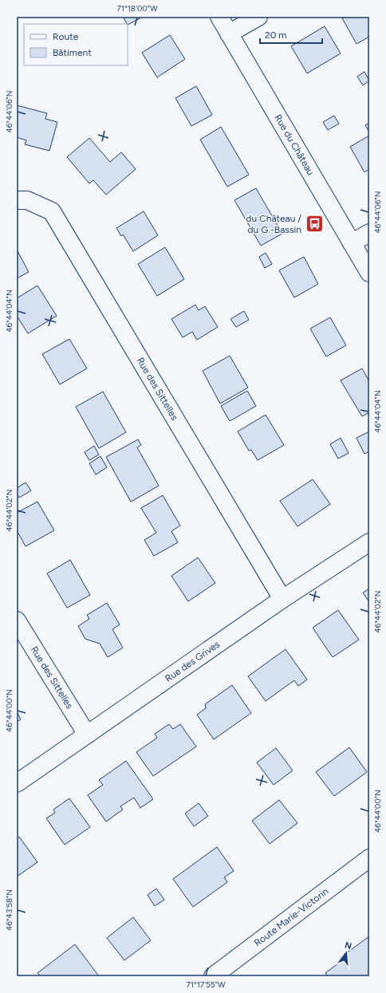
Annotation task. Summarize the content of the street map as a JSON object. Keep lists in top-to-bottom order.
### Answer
{
  "streets": {
    "street": [
      "Rue du Château",
      "Rue des Sittelles",
      "Rue des Grives",
      "Route Marie-Victorin"
    ]
  },
  "crossings": [
    ["Rue des Sittelles", "Rue des Grives"]
  ],
  "places": {
    "bus stop": ["du Château / du G.-Bassin"]
  },
  "legend": ["Route", "Bâtiment"],
  "scale_bar": "20 m",
  "north": "top",
  "coordinates": [
    "71°18'00\"W",
    "46°44'06\"N",
    "46°44'04\"N",
    "46°44'02\"N",
    "46°44'00\"N",
    "46°43'58\"N",
    "71°17'55\"W"
  ]
}
